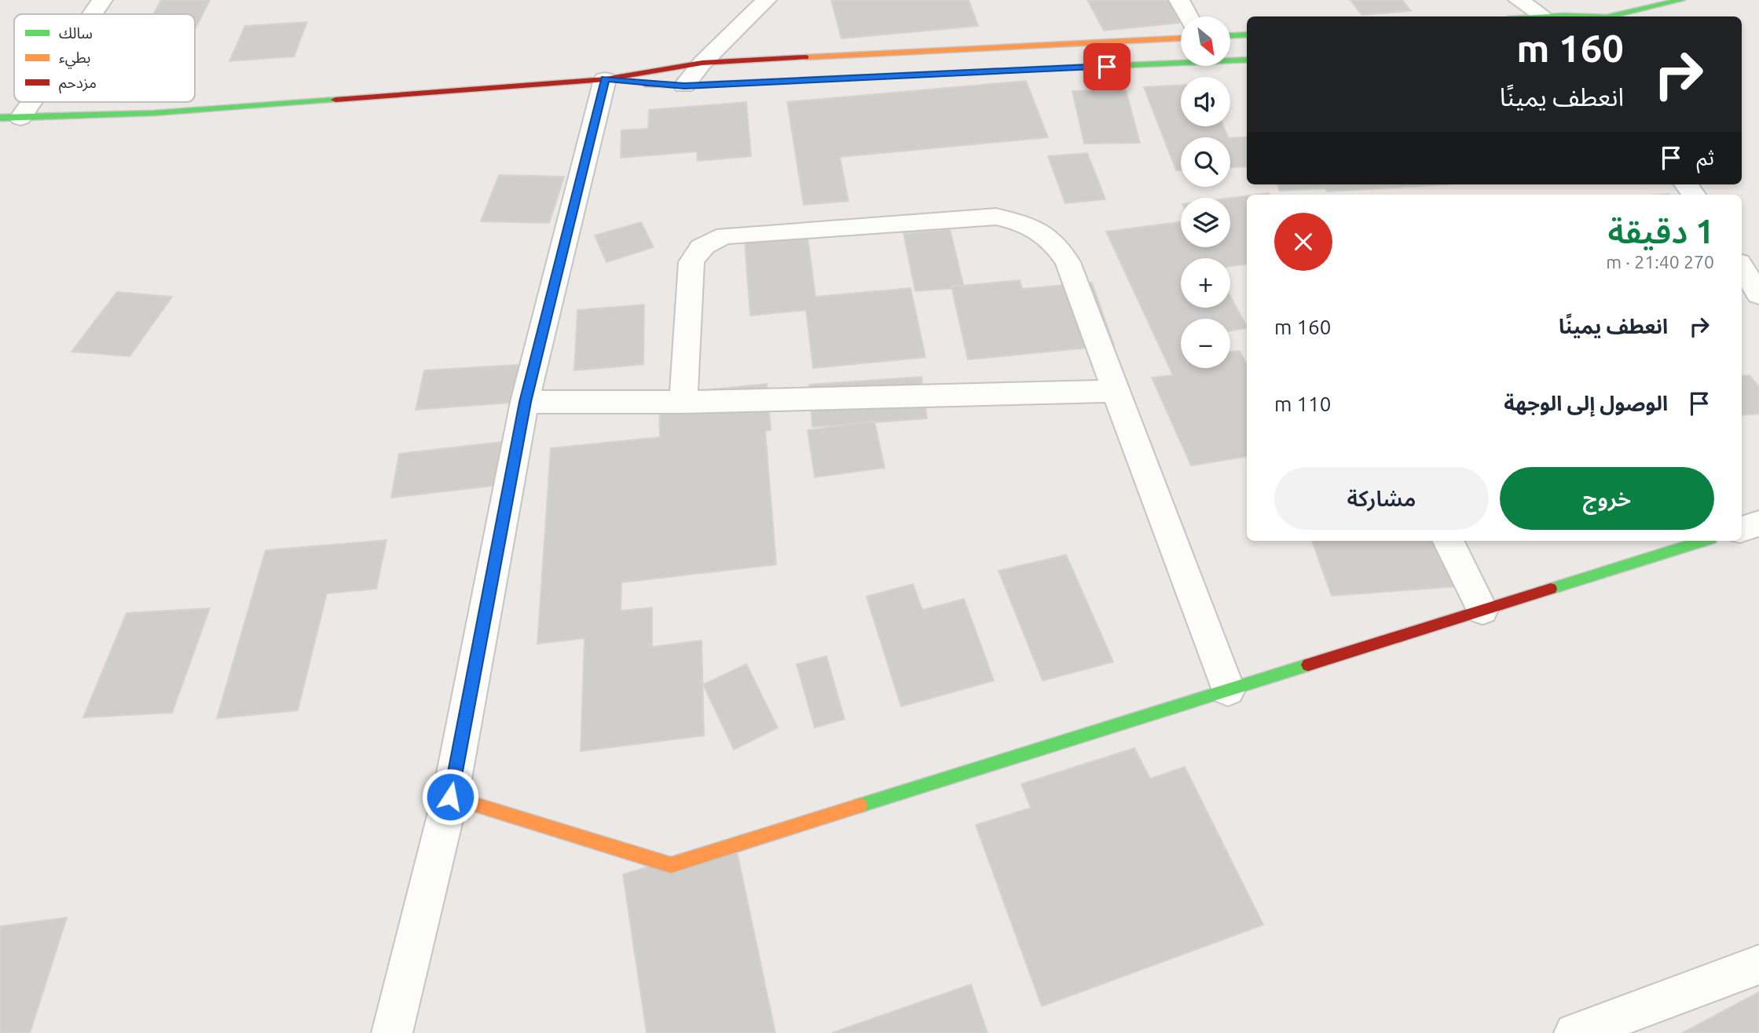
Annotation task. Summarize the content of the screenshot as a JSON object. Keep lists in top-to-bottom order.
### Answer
{
  "legend": ["سالك", "بطيء", "مزدحم"],
  "north": "bottom right",
  "page": {
    "map_buttons": ["+", "−"],
    "turn": ["160 m", "انعطف يمينًا"],
    "then": "ثم",
    "heading": ["1 دقيقة", "270 m · 21:40"],
    "list": [
      {
        "name": "انعطف يمينًا",
        "value": "160 m"
      },
      {
        "name": "الوصول إلى الوجهة",
        "value": "110 m"
      }
    ],
    "buttons": ["خروج", "مشاركة"]
  }
}
